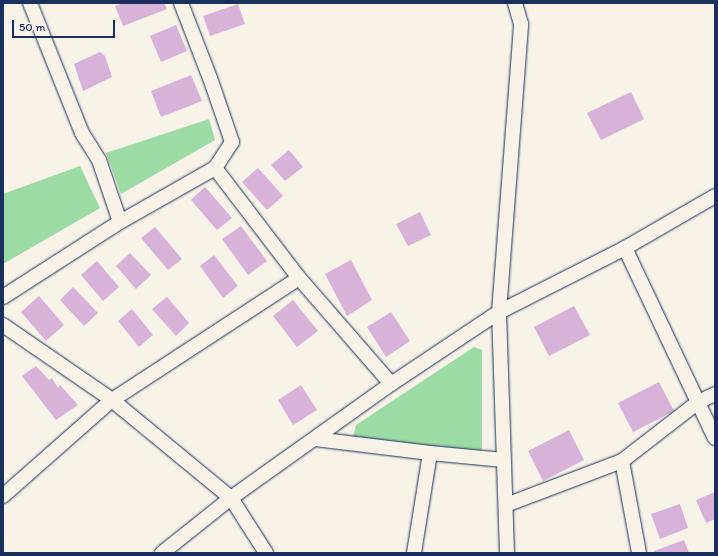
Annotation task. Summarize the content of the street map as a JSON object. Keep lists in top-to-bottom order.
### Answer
{
  "scale_bar": "50 m"
}
